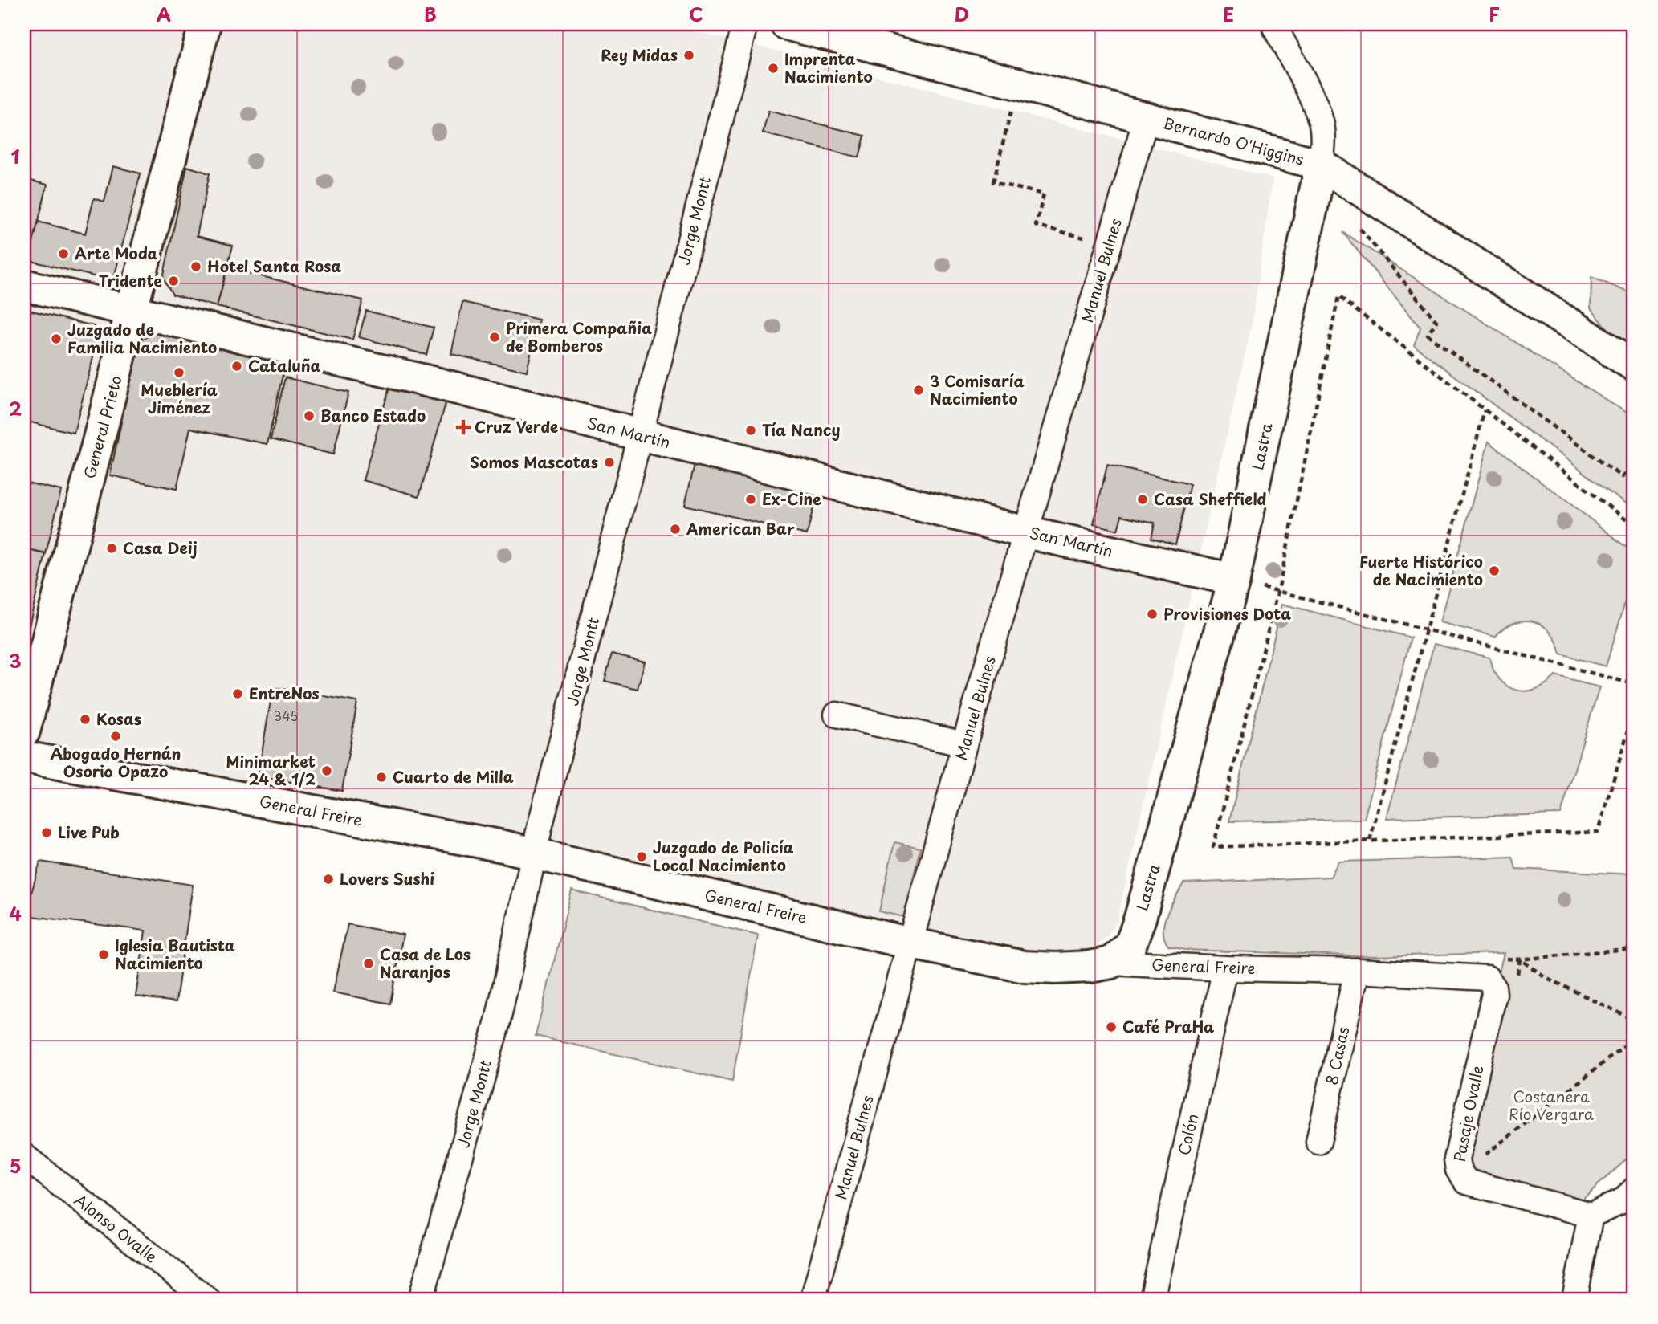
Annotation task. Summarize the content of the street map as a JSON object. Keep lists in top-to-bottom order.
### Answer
{
  "streets": {
    "main road": [
      "Bernardo O'Higgins",
      "General Prieto",
      "San Martín",
      "Lastra",
      "General Freire"
    ],
    "street": [
      "Jorge Montt",
      "Manuel Bulnes",
      "8 Casas",
      "Pasaje Ovalle",
      "Colón",
      "Alonso Ovalle"
    ]
  },
  "crossings": [
    ["Bernardo O'Higgins", "Manuel Bulnes"],
    ["Bernardo O'Higgins", "Lastra"],
    ["Jorge Montt", "San Martín"],
    ["Jorge Montt", "General Freire"],
    ["Manuel Bulnes", "San Martín"],
    ["Manuel Bulnes", "General Freire"],
    ["General Prieto", "San Martín"],
    ["San Martín", "Lastra"],
    ["Lastra", "General Freire"],
    ["General Freire", "8 Casas"],
    ["General Freire", "Pasaje Ovalle"],
    ["General Freire", "Colón"]
  ],
  "parks": ["Costanera Río Vergara"],
  "places": {
    "other": [
      "Rey Midas",
      "Imprenta Nacimiento",
      "Arte Moda",
      "Hotel Santa Rosa",
      "Tridente",
      "Primera Compañia de Bomberos",
      "Juzgado de Familia Nacimiento",
      "Cataluña",
      "Mueblería Jiménez",
      "3 Comisaría Nacimiento",
      "Banco Estado",
      "Tía Nancy",
      "Somos Mascotas",
      "Ex-Cine",
      "Casa Sheffield",
      "American Bar",
      "Casa Deij",
      "Fuerte Histórico de Nacimiento",
      "Provisiones Dota",
      "EntreNos",
      "Kosas",
      "Abogado Hernán Osorio Opazo",
      "Minimarket 24 & 1/2",
      "Cuarto de Milla",
      "Live Pub",
      "Juzgado de Policía Local Nacimiento",
      "Lovers Sushi",
      "Iglesia Bautista Nacimiento",
      "Casa de Los Naranjos",
      "Café PraHa"
    ],
    "health": ["Cruz Verde"]
  },
  "house_numbers": ["345"],
  "grid": {
    "columns": [
      "A",
      "B",
      "C",
      "D",
      "E",
      "F"
    ],
    "rows": [
      "1",
      "2",
      "3",
      "4",
      "5"
    ]
  }
}
